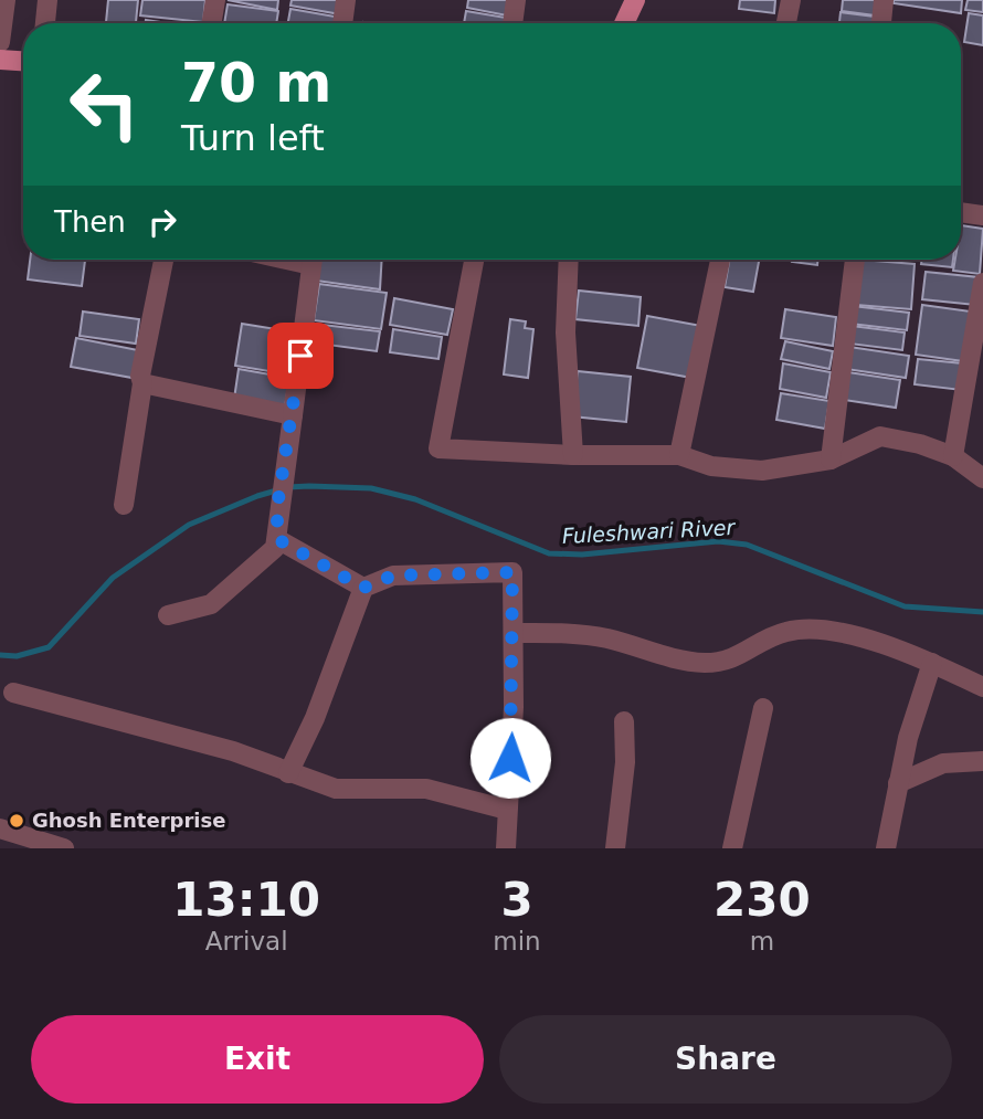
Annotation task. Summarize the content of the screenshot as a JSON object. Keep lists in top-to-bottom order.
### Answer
{
  "water": ["Fuleshwari River"],
  "places": ["Ghosh Enterprise"],
  "page": {
    "turn": ["70 m", "Turn left"],
    "then": "Then",
    "eta": [
      "13:10",
      "Arrival",
      "3",
      "min",
      "230",
      "m"
    ],
    "buttons": ["Exit", "Share"]
  }
}
